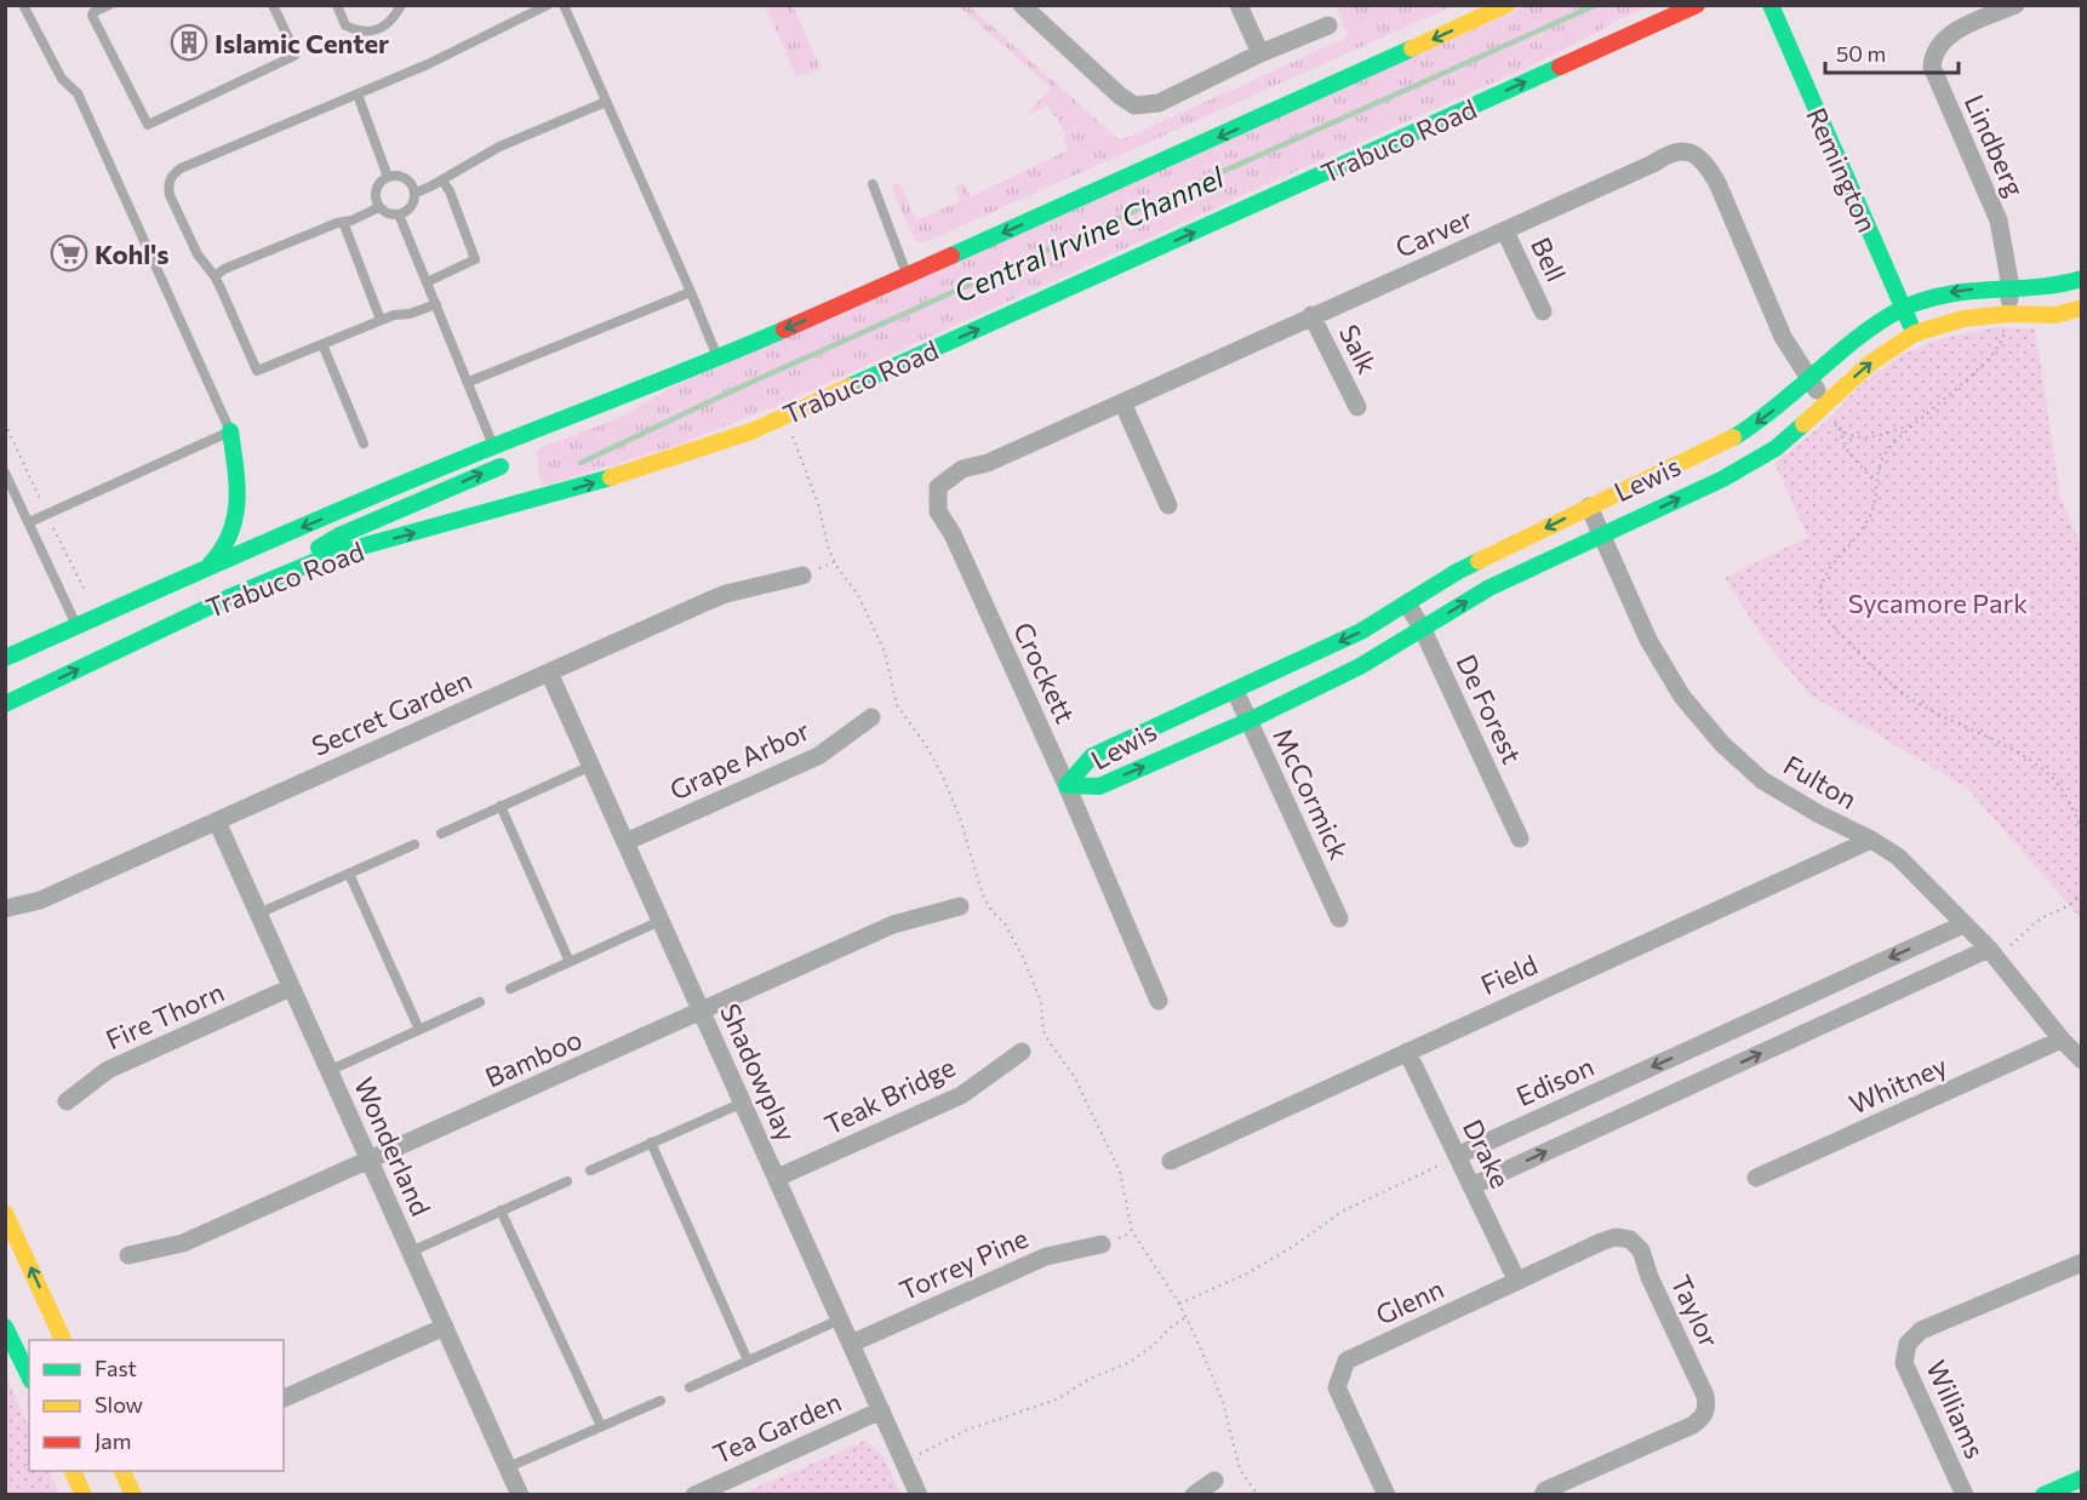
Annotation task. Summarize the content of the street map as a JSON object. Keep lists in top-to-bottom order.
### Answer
{
  "streets": {
    "main road": ["Trabuco Road", "Remington", "Lewis"],
    "street": [
      "Lindberg",
      "Carver",
      "Bell",
      "Salk",
      "Crockett",
      "De Forest",
      "Secret Garden",
      "Grape Arbor",
      "Fulton",
      "McCormick",
      "Field",
      "Fire Thorn",
      "Bamboo",
      "Shadowplay",
      "Edison",
      "Whitney",
      "Teak Bridge",
      "Wonderland",
      "Drake",
      "Torrey Pine",
      "Glenn",
      "Taylor",
      "Williams",
      "Tea Garden"
    ]
  },
  "crossings": [
    ["Lindberg", "Lewis"],
    ["Remington", "Lewis"],
    ["Carver", "Bell"],
    ["Carver", "Salk"],
    ["Carver", "Lewis"],
    ["Carver", "Crockett"],
    ["Lewis", "Crockett"],
    ["Lewis", "De Forest"],
    ["Lewis", "Fulton"],
    ["Lewis", "McCormick"],
    ["Secret Garden", "Shadowplay"],
    ["Secret Garden", "Wonderland"],
    ["Grape Arbor", "Shadowplay"],
    ["Fulton", "Field"],
    ["Fulton", "Edison"],
    ["Fulton", "Whitney"],
    ["Field", "Drake"],
    ["Fire Thorn", "Wonderland"],
    ["Bamboo", "Shadowplay"],
    ["Bamboo", "Wonderland"],
    ["Shadowplay", "Teak Bridge"],
    ["Shadowplay", "Torrey Pine"],
    ["Shadowplay", "Tea Garden"],
    ["Edison", "Drake"],
    ["Drake", "Glenn"],
    ["Glenn", "Taylor"]
  ],
  "water": ["Central Irvine Channel"],
  "parks": ["Sycamore Park"],
  "places": {
    "building": ["Islamic Center"],
    "supermarket": ["Kohl's"]
  },
  "legend": ["Fast", "Slow", "Jam"],
  "scale_bar": "50 m"
}
